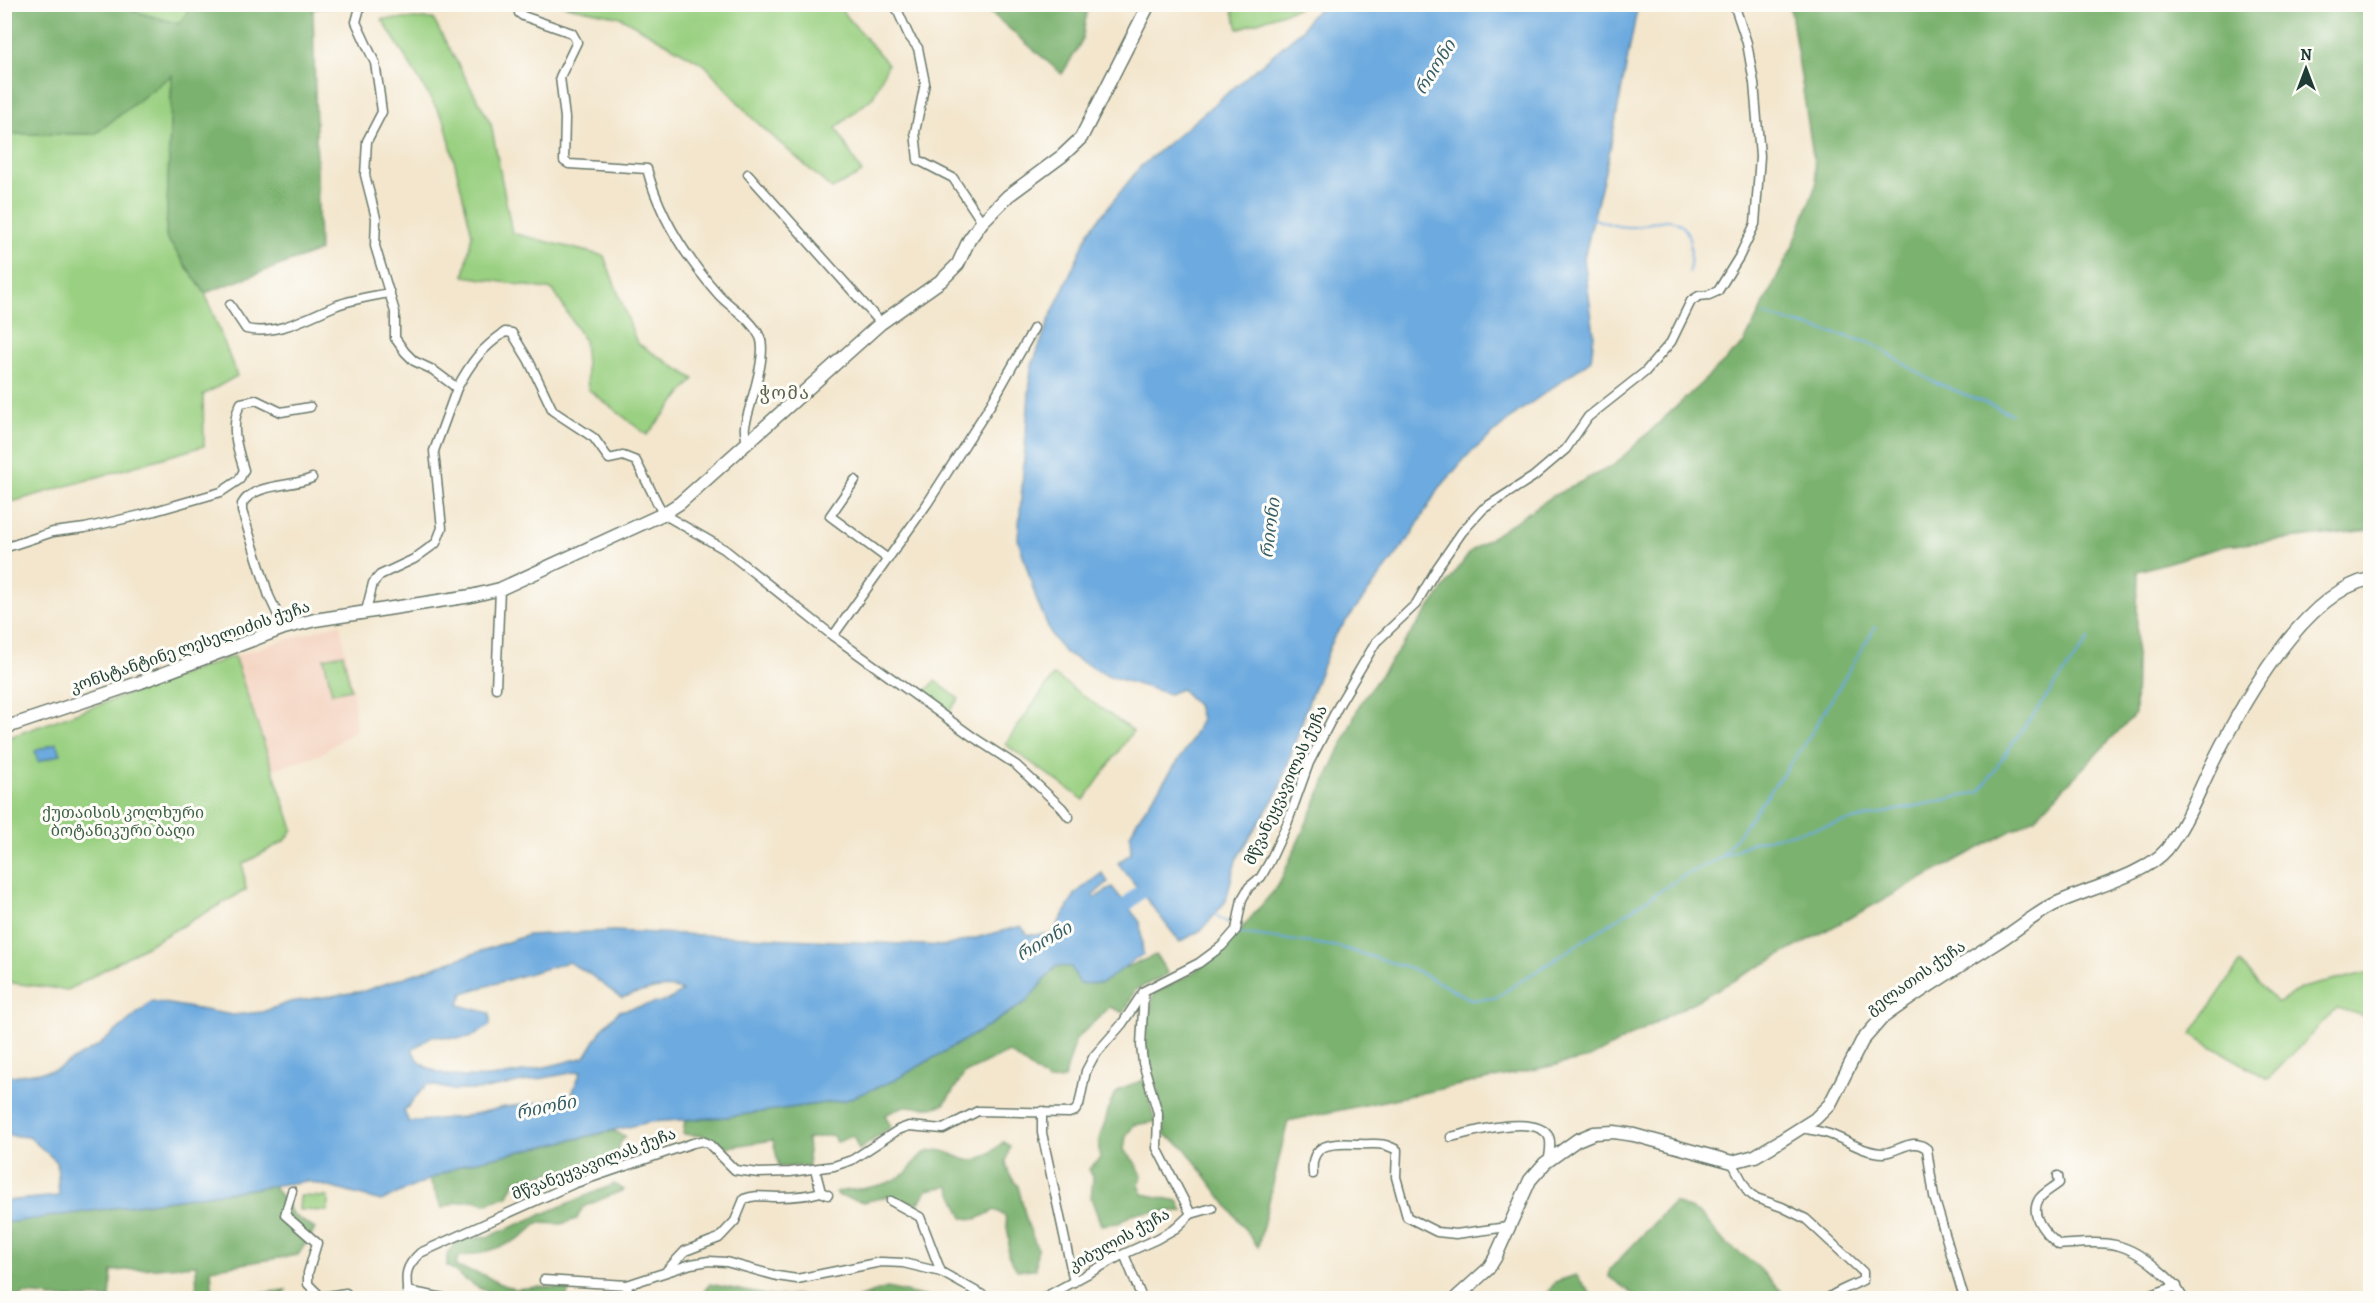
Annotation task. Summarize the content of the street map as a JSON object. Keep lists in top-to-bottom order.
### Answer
{
  "streets": {
    "main road": ["კონსტანტინე ლესელიძის ქუჩა", "გელათის ქუჩა"],
    "street": ["მწვანეყვავილას ქუჩა", "კიბულის ქუჩა"]
  },
  "crossings": [
    ["მწვანეყვავილას ქუჩა", "კიბულის ქუჩა"]
  ],
  "districts": ["ჭომა"],
  "water": ["რიონი"],
  "parks": ["ქუთაისის კოლხური ბოტანიკური ბაღი"],
  "north": "top"
}
